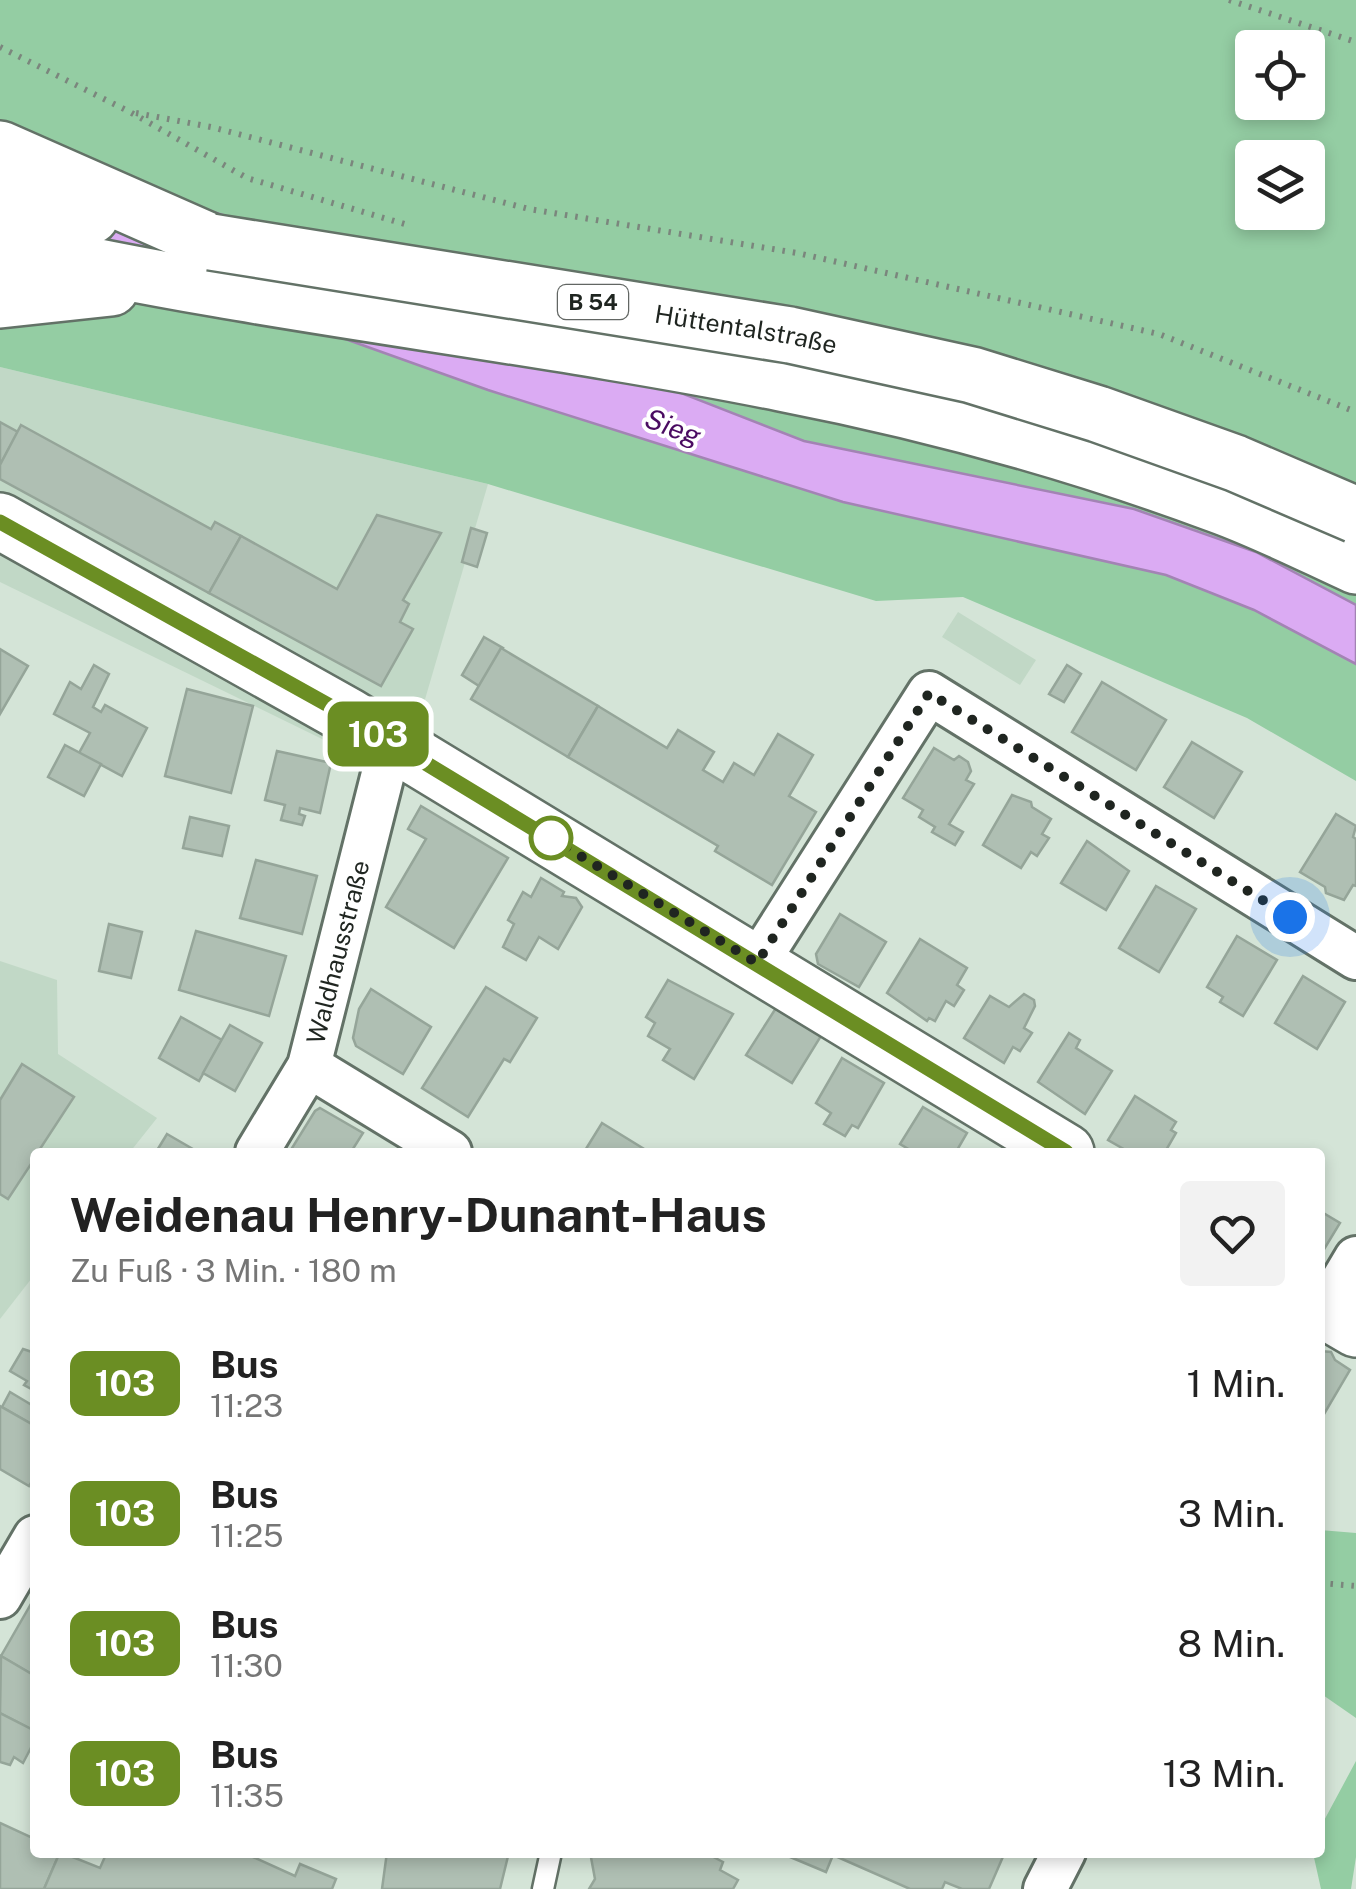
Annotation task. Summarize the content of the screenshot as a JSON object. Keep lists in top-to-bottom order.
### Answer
{
  "streets": {
    "main road": ["B 54", "Hüttentalstraße"],
    "street": ["Waldhausstraße"]
  },
  "water": ["Sieg"],
  "lines": ["bus line 103"],
  "page": {
    "on_map": "103",
    "heading": ["Weidenau Henry-Dunant-Haus", "Zu Fuß · 3 Min. · 180 m"],
    "list": [
      {
        "mark": "103",
        "name": "Bus",
        "note": "11:23",
        "value": "1 Min."
      },
      {
        "mark": "103",
        "name": "Bus",
        "note": "11:25",
        "value": "3 Min."
      },
      {
        "mark": "103",
        "name": "Bus",
        "note": "11:30",
        "value": "8 Min."
      },
      {
        "mark": "103",
        "name": "Bus",
        "note": "11:35",
        "value": "13 Min."
      }
    ]
  }
}
